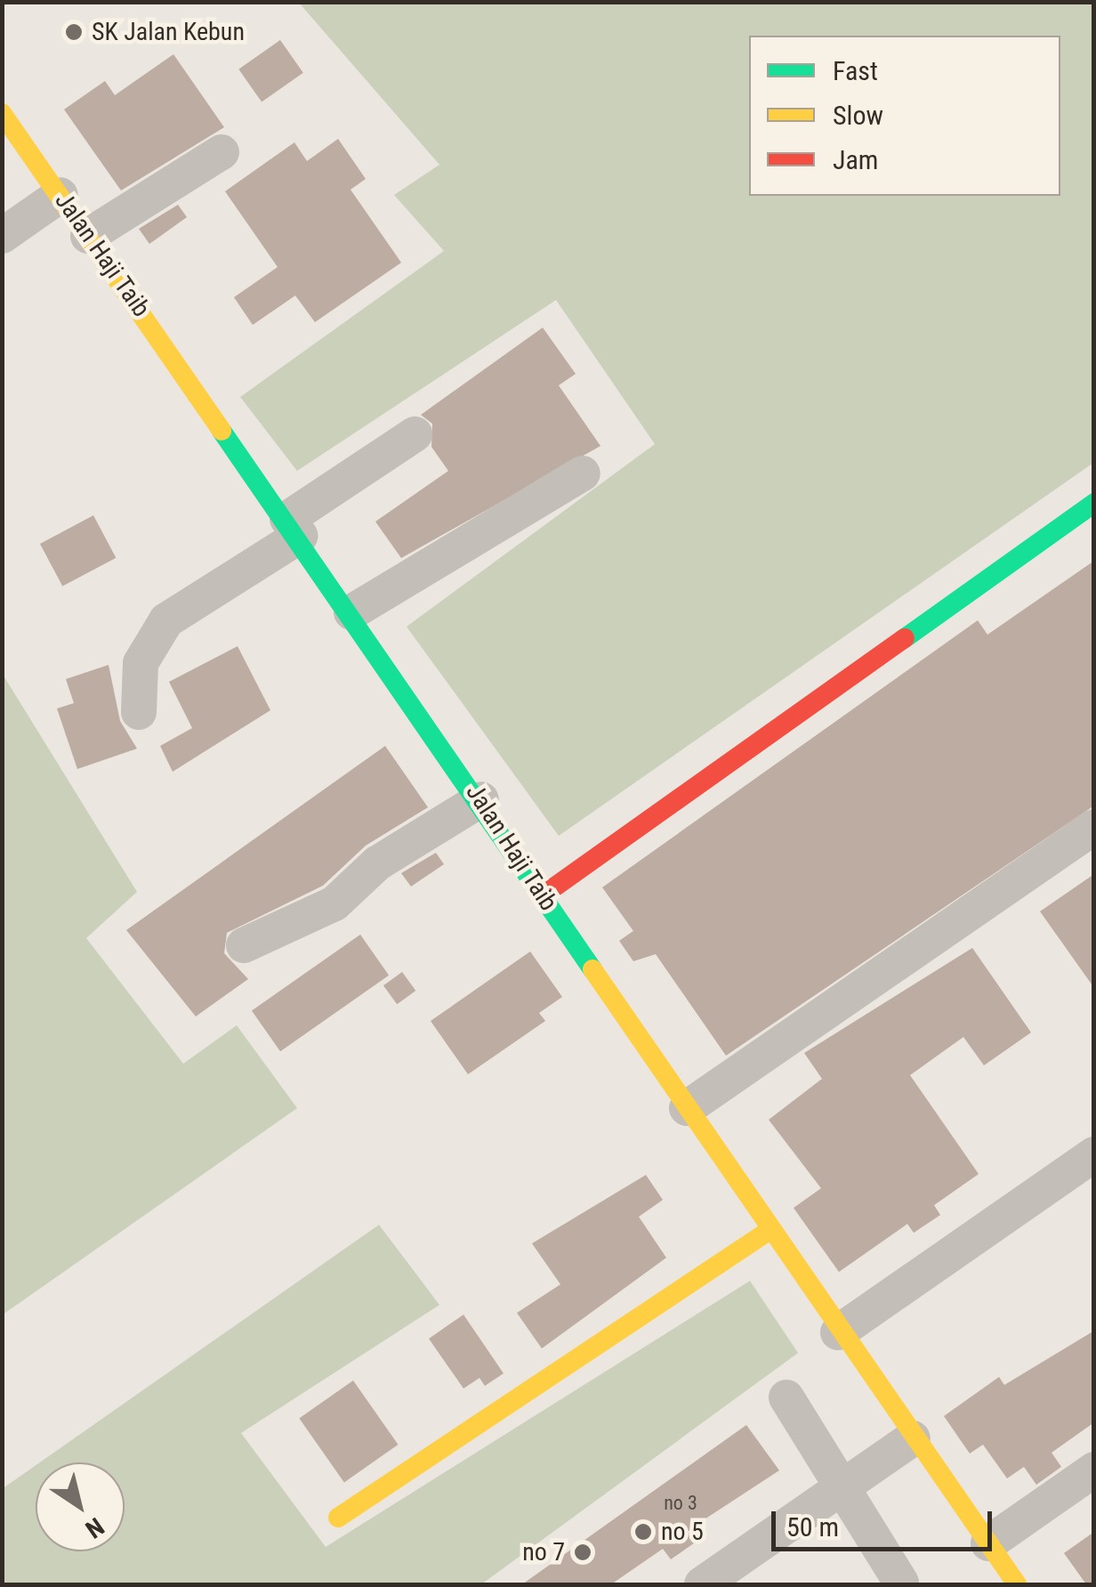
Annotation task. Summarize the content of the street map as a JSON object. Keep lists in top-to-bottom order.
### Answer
{
  "streets": {
    "street": ["Jalan Haji Taib"]
  },
  "places": ["SK Jalan Kebun", "no 5", "no 7"],
  "house_numbers": ["no 3"],
  "legend": ["Fast", "Slow", "Jam"],
  "scale_bar": "50 m",
  "north": "bottom right"
}
